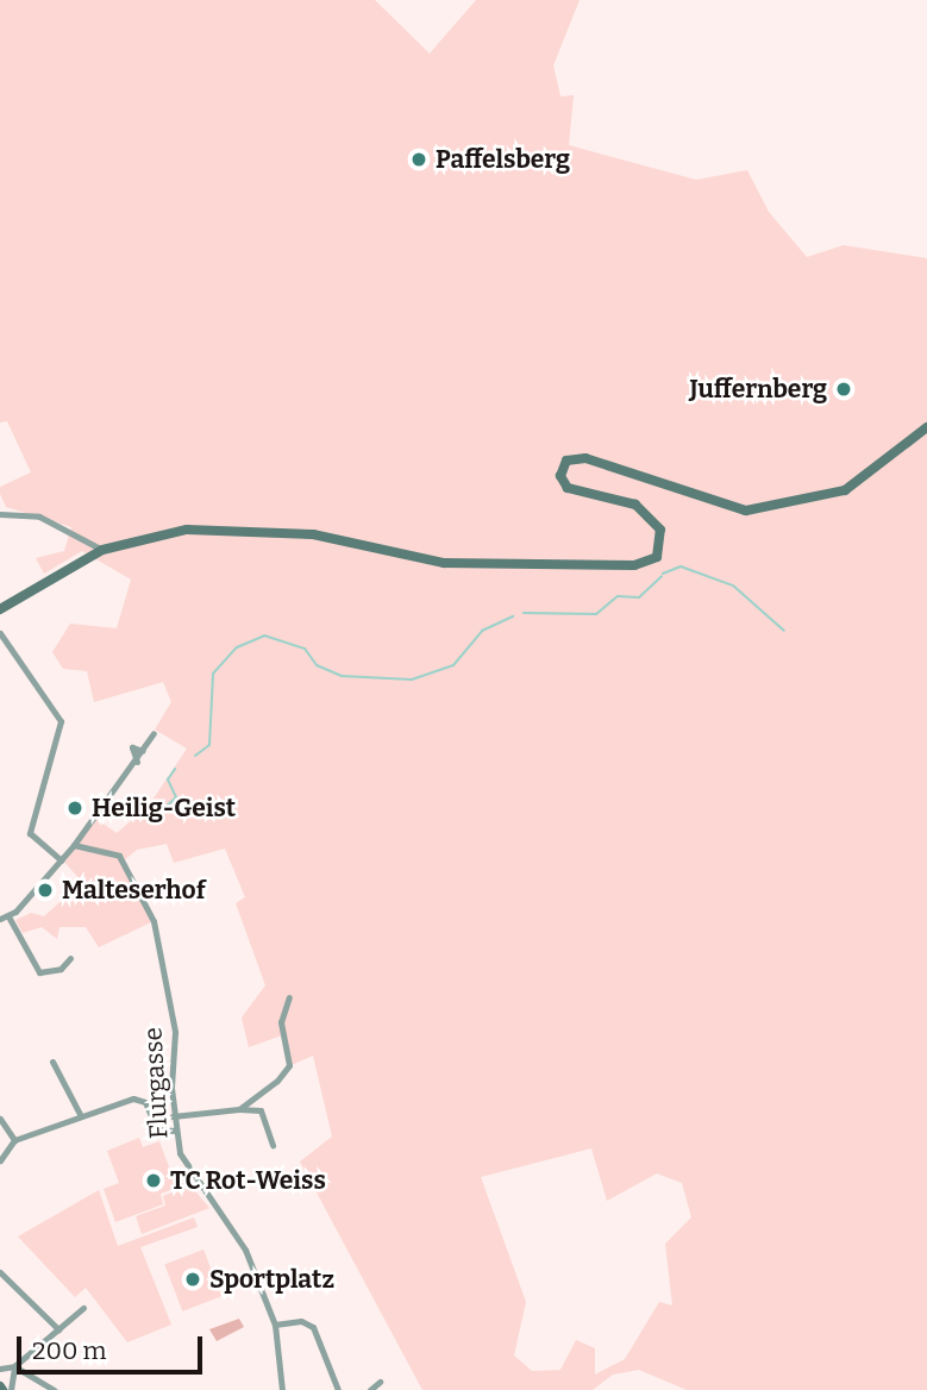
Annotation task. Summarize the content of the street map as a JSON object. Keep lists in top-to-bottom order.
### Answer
{
  "streets": {
    "street": ["Flurgasse"]
  },
  "places": [
    "Paffelsberg",
    "Juffernberg",
    "Heilig-Geist",
    "Malteserhof",
    "TC Rot-Weiss",
    "Sportplatz"
  ],
  "scale_bar": "200 m"
}
